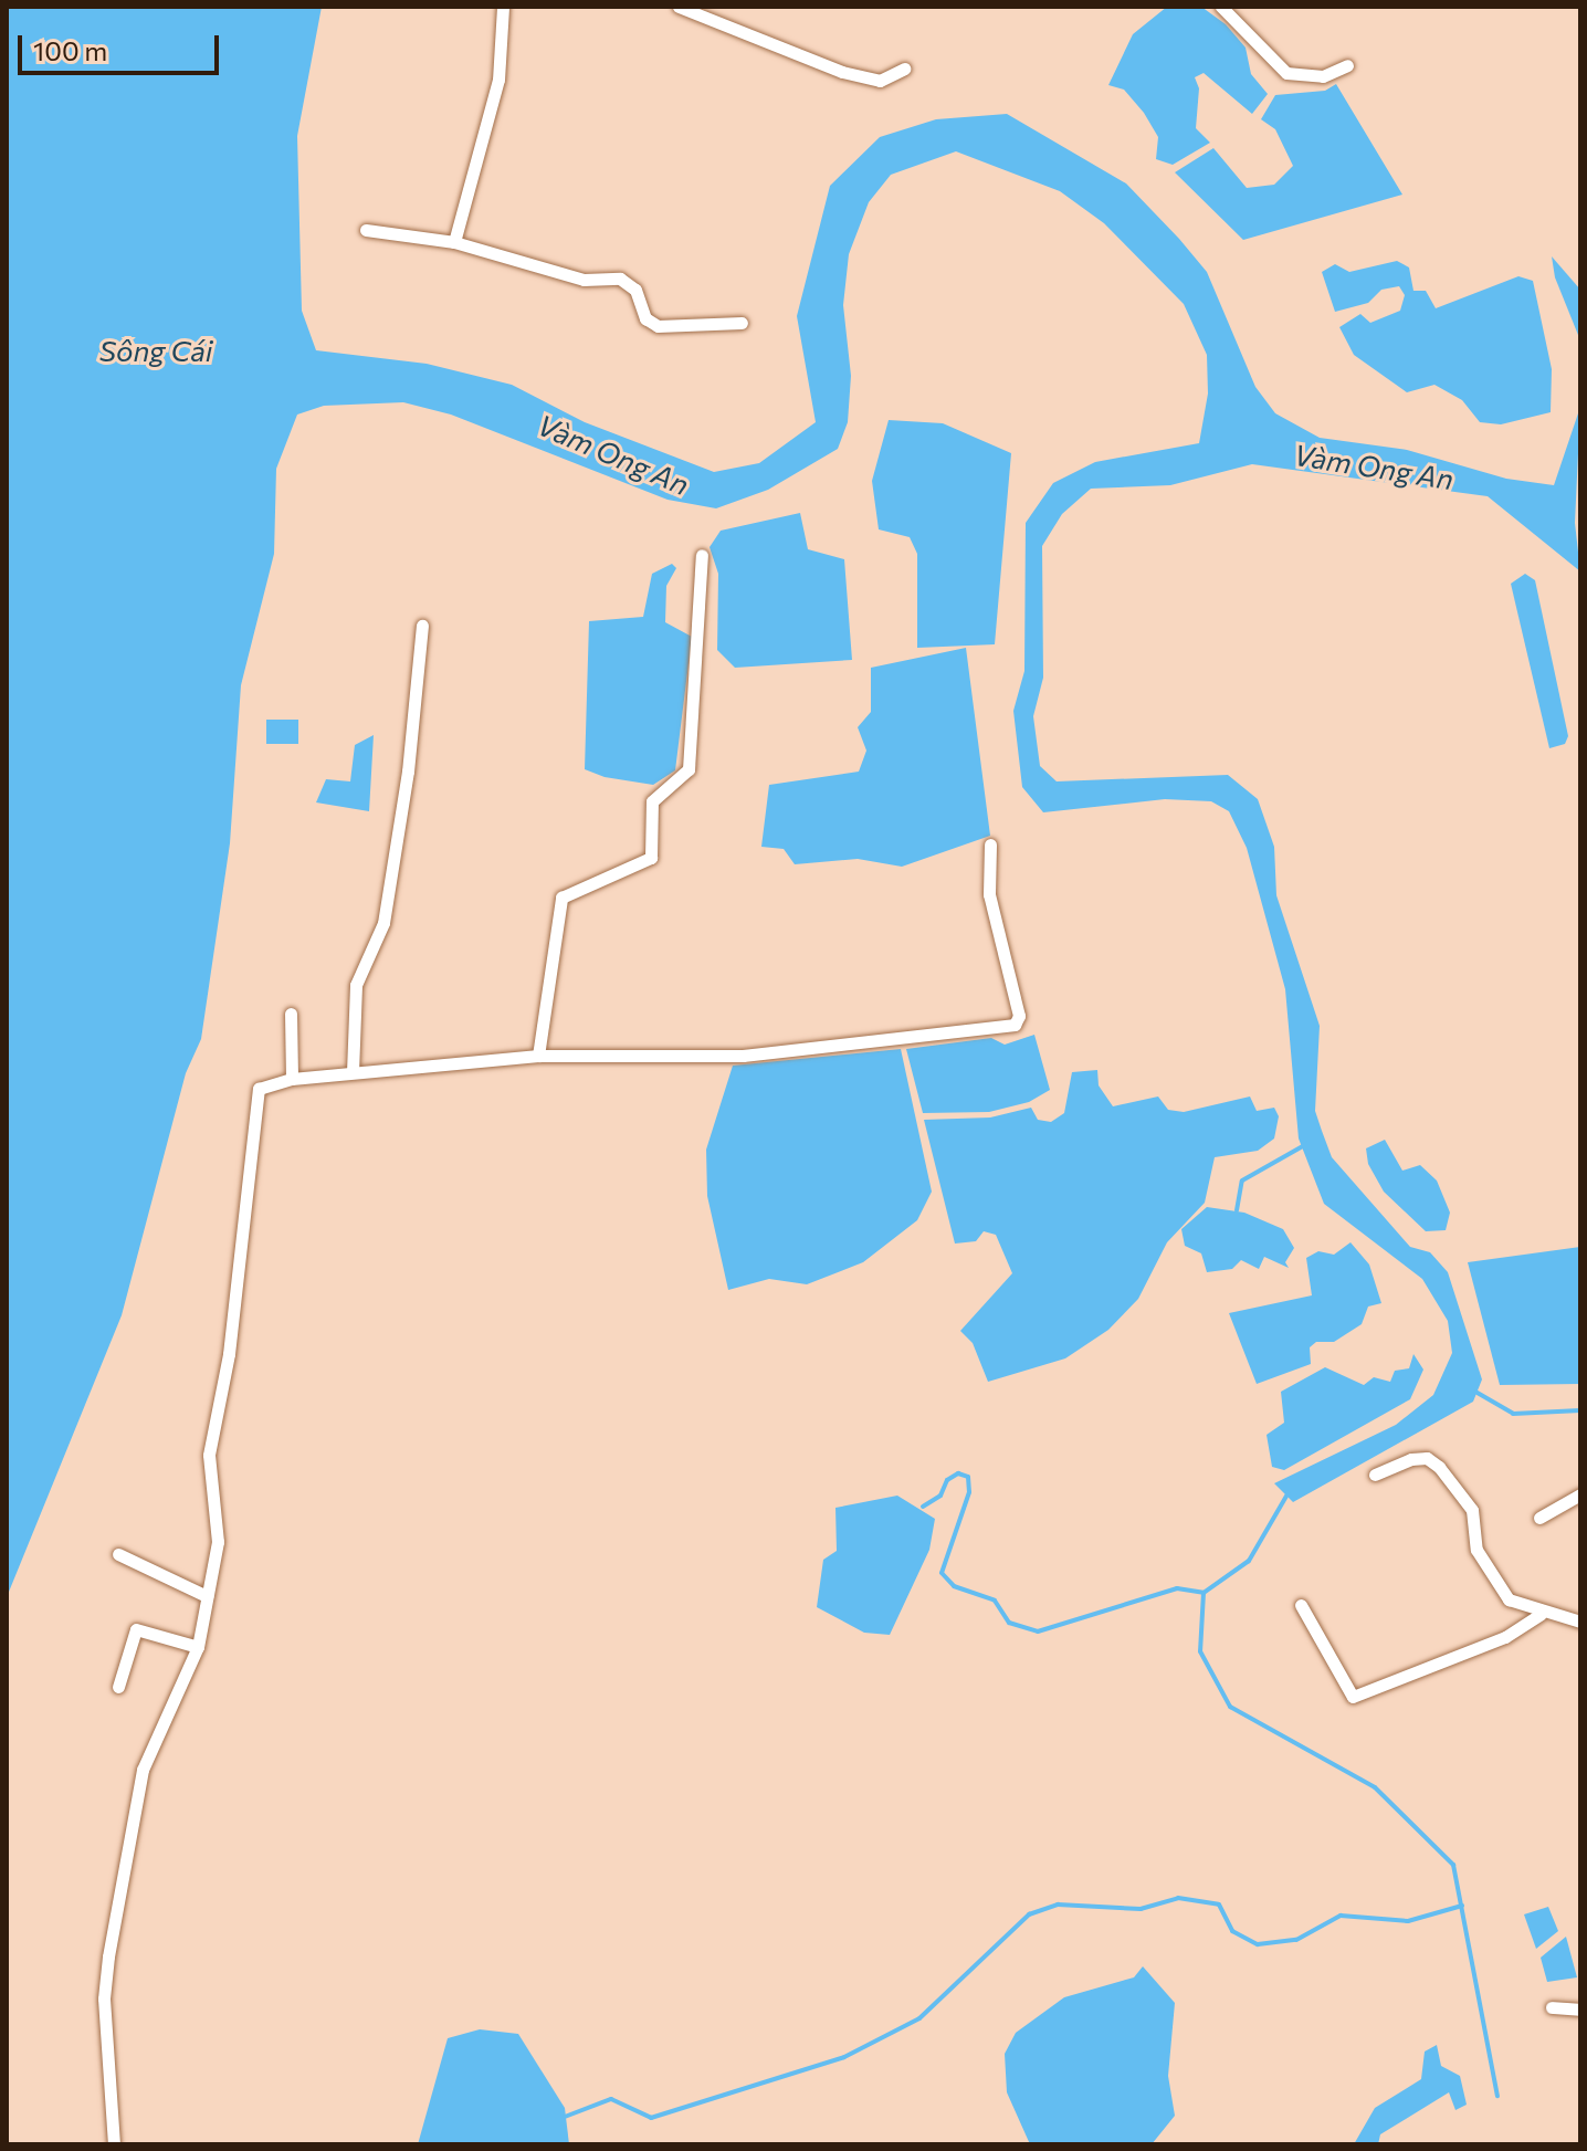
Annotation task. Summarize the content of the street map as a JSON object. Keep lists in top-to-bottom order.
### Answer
{
  "water": ["Sông Cái", "Vàm Ong An"],
  "scale_bar": "100 m"
}
